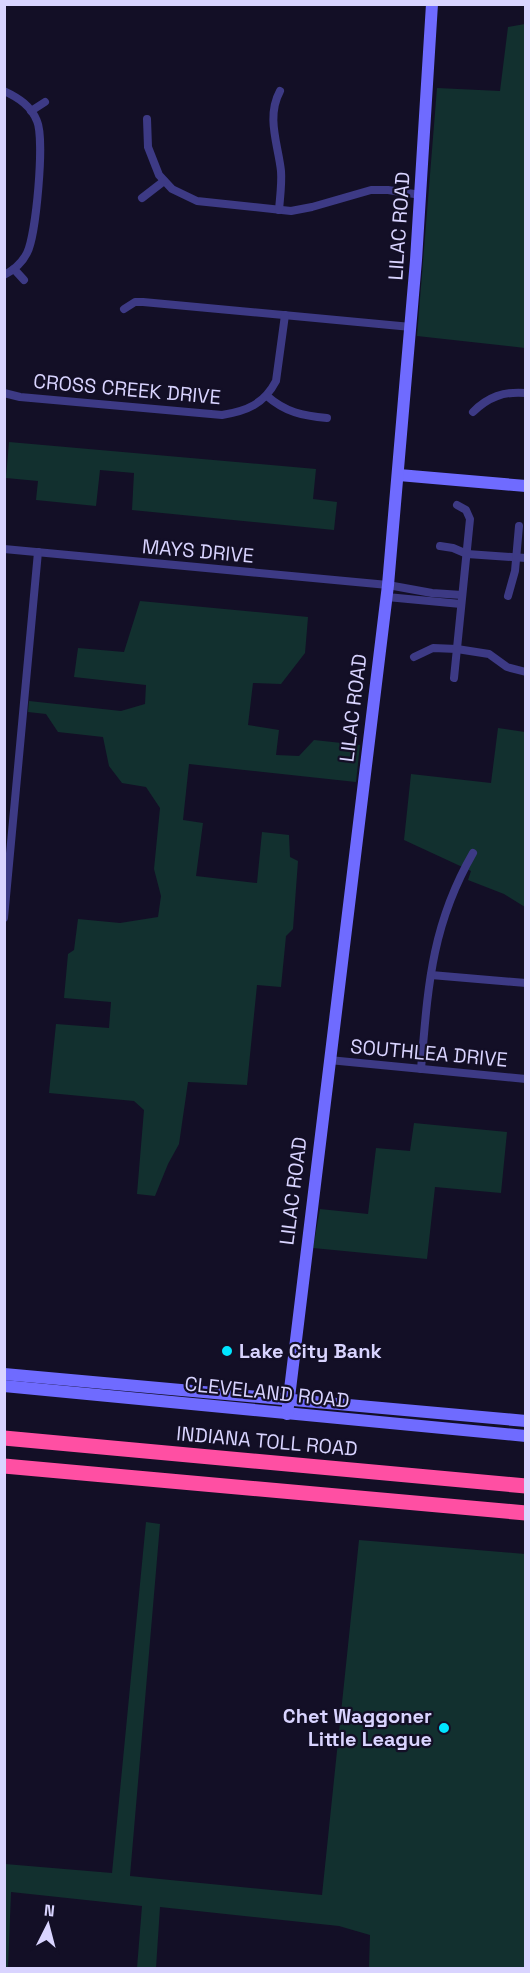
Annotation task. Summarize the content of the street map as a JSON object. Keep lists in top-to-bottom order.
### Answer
{
  "streets": {
    "highway": ["INDIANA TOLL ROAD"],
    "street": [
      "LILAC ROAD",
      "CROSS CREEK DRIVE",
      "MAYS DRIVE",
      "SOUTHLEA DRIVE",
      "CLEVELAND ROAD"
    ]
  },
  "crossings": [
    ["LILAC ROAD", "MAYS DRIVE"],
    ["LILAC ROAD", "SOUTHLEA DRIVE"],
    ["LILAC ROAD", "CLEVELAND ROAD"]
  ],
  "places": ["Lake City Bank", "Chet Waggoner Little League"],
  "north": "top"
}
